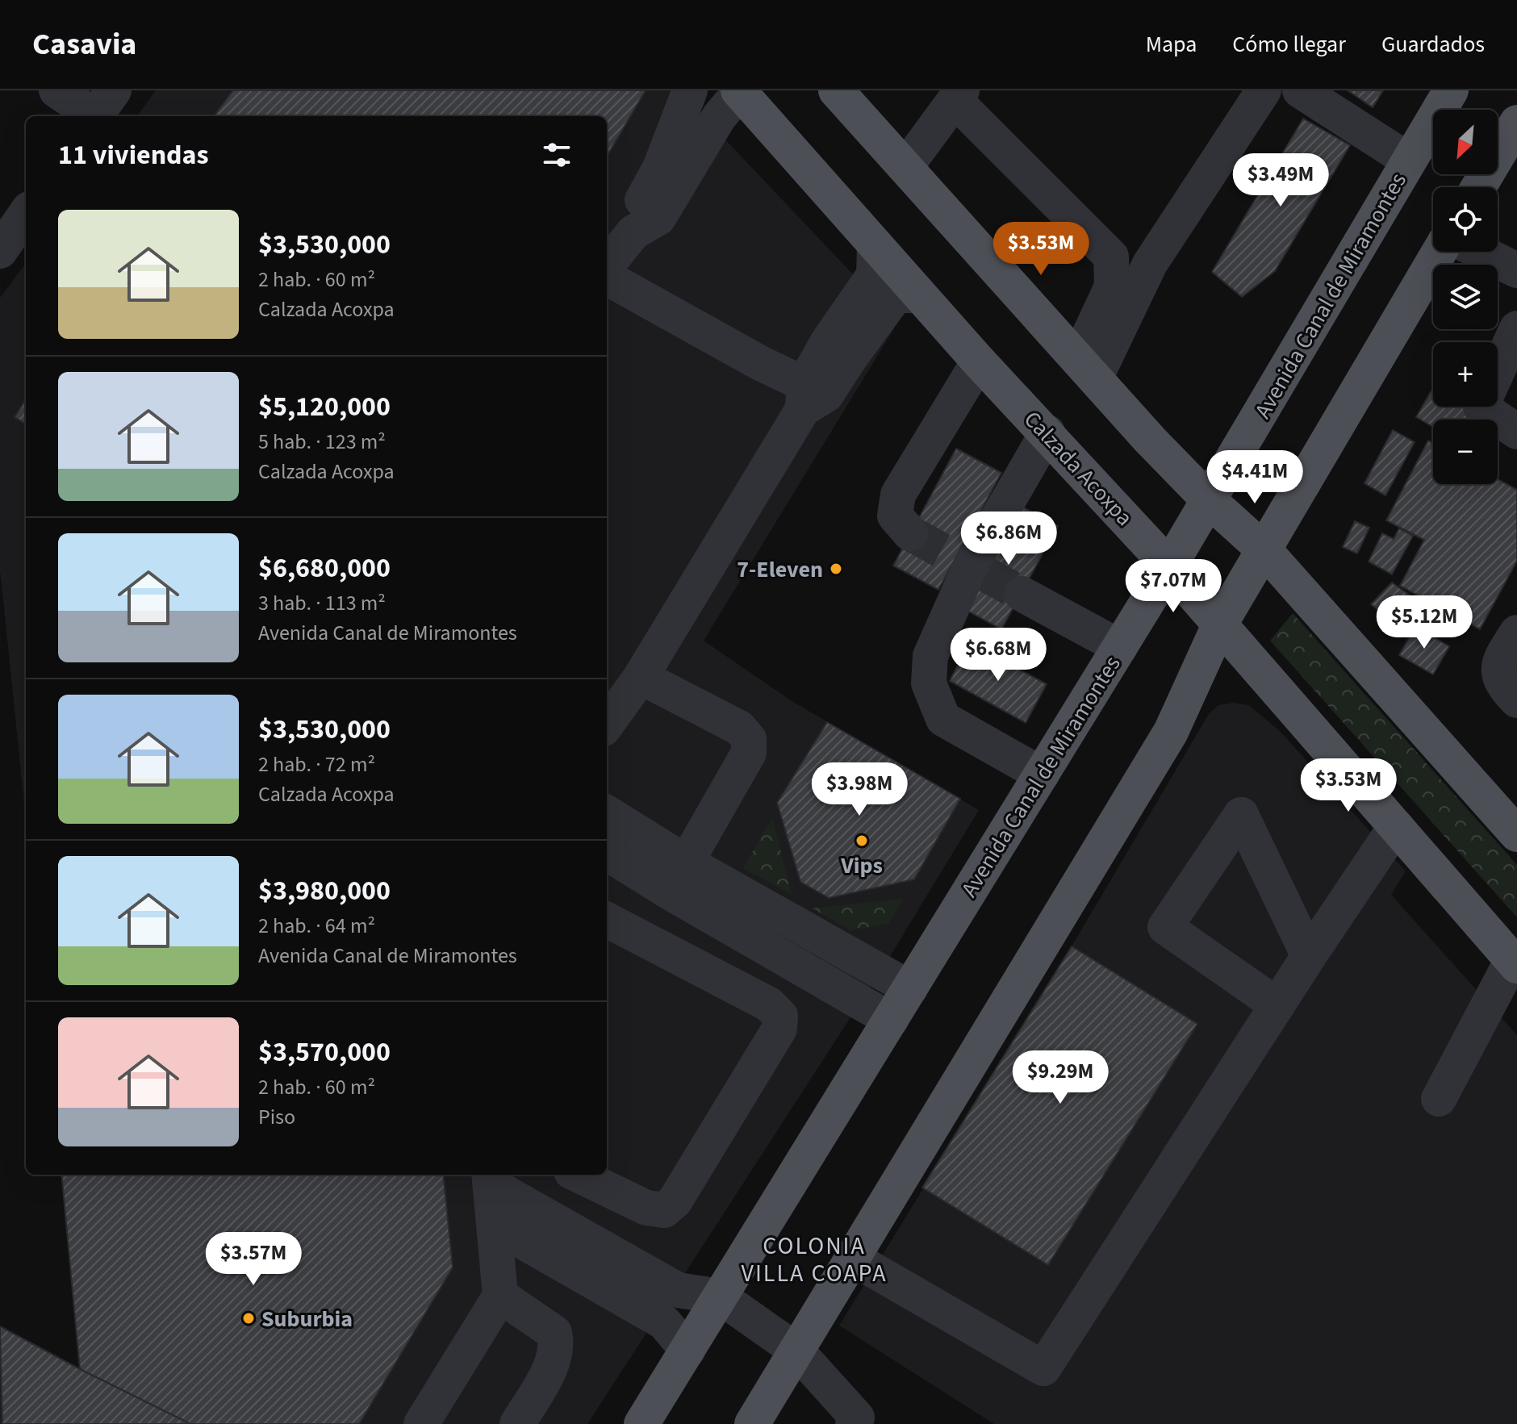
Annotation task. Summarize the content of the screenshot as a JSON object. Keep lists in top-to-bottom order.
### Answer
{
  "streets": {
    "main road": ["Avenida Canal de Miramontes", "Calzada Acoxpa"]
  },
  "crossings": [
    ["Avenida Canal de Miramontes", "Calzada Acoxpa"]
  ],
  "districts": ["COLONIA VILLA COAPA"],
  "places": ["7-Eleven", "Vips", "Suburbia"],
  "north": "bottom left",
  "page": {
    "header": "Casavia",
    "nav": ["Mapa", "Cómo llegar", "Guardados"],
    "map_buttons": ["+", "−"],
    "heading": "11 viviendas",
    "price": [
      "$3.49M",
      "$3.53M",
      "$4.41M",
      "$6.86M",
      "$7.07M",
      "$5.12M",
      "$6.68M",
      "$3.53M",
      "$3.98M",
      "$9.29M",
      "$3.57M"
    ],
    "list": [
      {
        "name": "$3,530,000",
        "note": "2 hab. · 60 m² · Calzada Acoxpa"
      },
      {
        "name": "$5,120,000",
        "note": "5 hab. · 123 m² · Calzada Acoxpa"
      },
      {
        "name": "$6,680,000",
        "note": "3 hab. · 113 m² · Avenida Canal de Miramontes"
      },
      {
        "name": "$3,530,000",
        "note": "2 hab. · 72 m² · Calzada Acoxpa"
      },
      {
        "name": "$3,980,000",
        "note": "2 hab. · 64 m² · Avenida Canal de Miramontes"
      },
      {
        "name": "$3,570,000",
        "note": "2 hab. · 60 m² · Piso"
      }
    ]
  }
}
